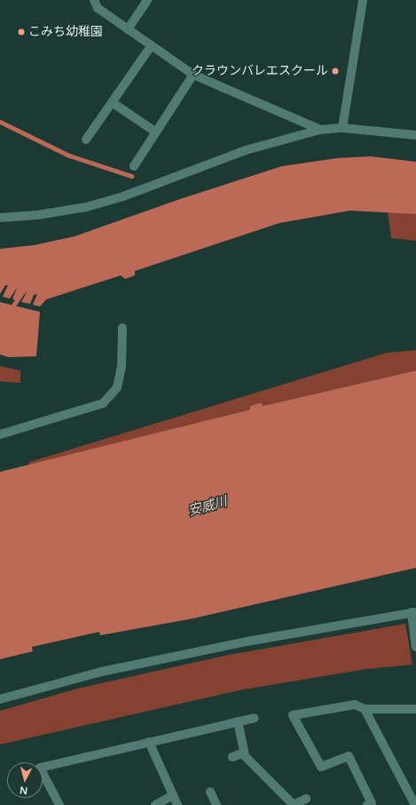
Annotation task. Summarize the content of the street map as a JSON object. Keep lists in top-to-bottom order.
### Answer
{
  "water": ["安威川"],
  "places": ["こみち幼稚園", "クラウンバレエスクール"],
  "north": "bottom"
}
